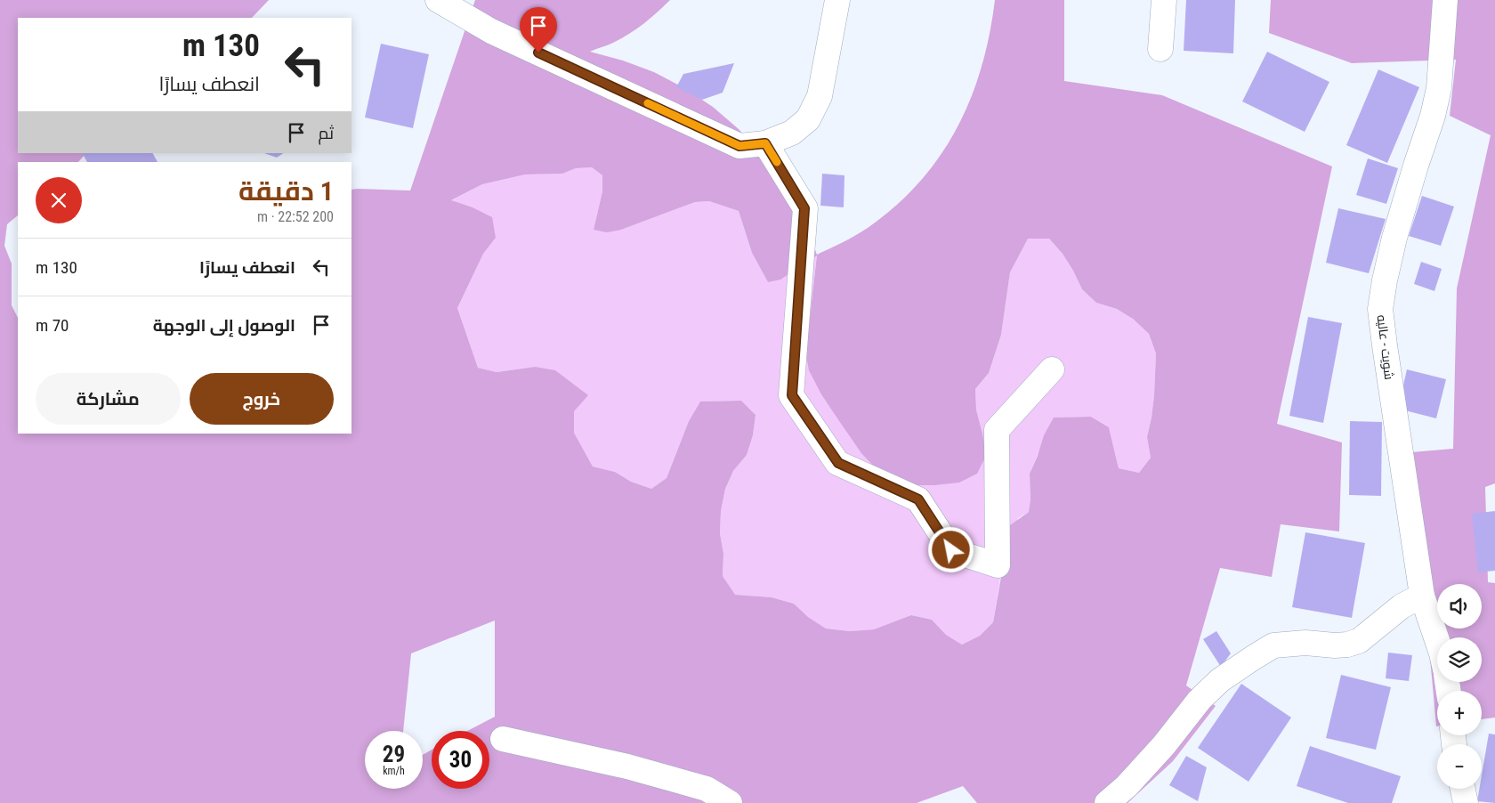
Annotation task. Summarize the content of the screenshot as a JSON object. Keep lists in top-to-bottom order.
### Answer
{
  "streets": {
    "street": ["شويت - عاليه"]
  },
  "page": {
    "turn": ["130 m", "انعطف يسارًا"],
    "then": "ثم",
    "heading": ["1 دقيقة", "200 m · 22:52"],
    "list": [
      {
        "name": "انعطف يسارًا",
        "value": "130 m"
      },
      {
        "name": "الوصول إلى الوجهة",
        "value": "70 m"
      }
    ],
    "buttons": ["خروج", "مشاركة"],
    "map_buttons": ["+", "−"],
    "speed": "29 km/h",
    "limit": "30"
  }
}
